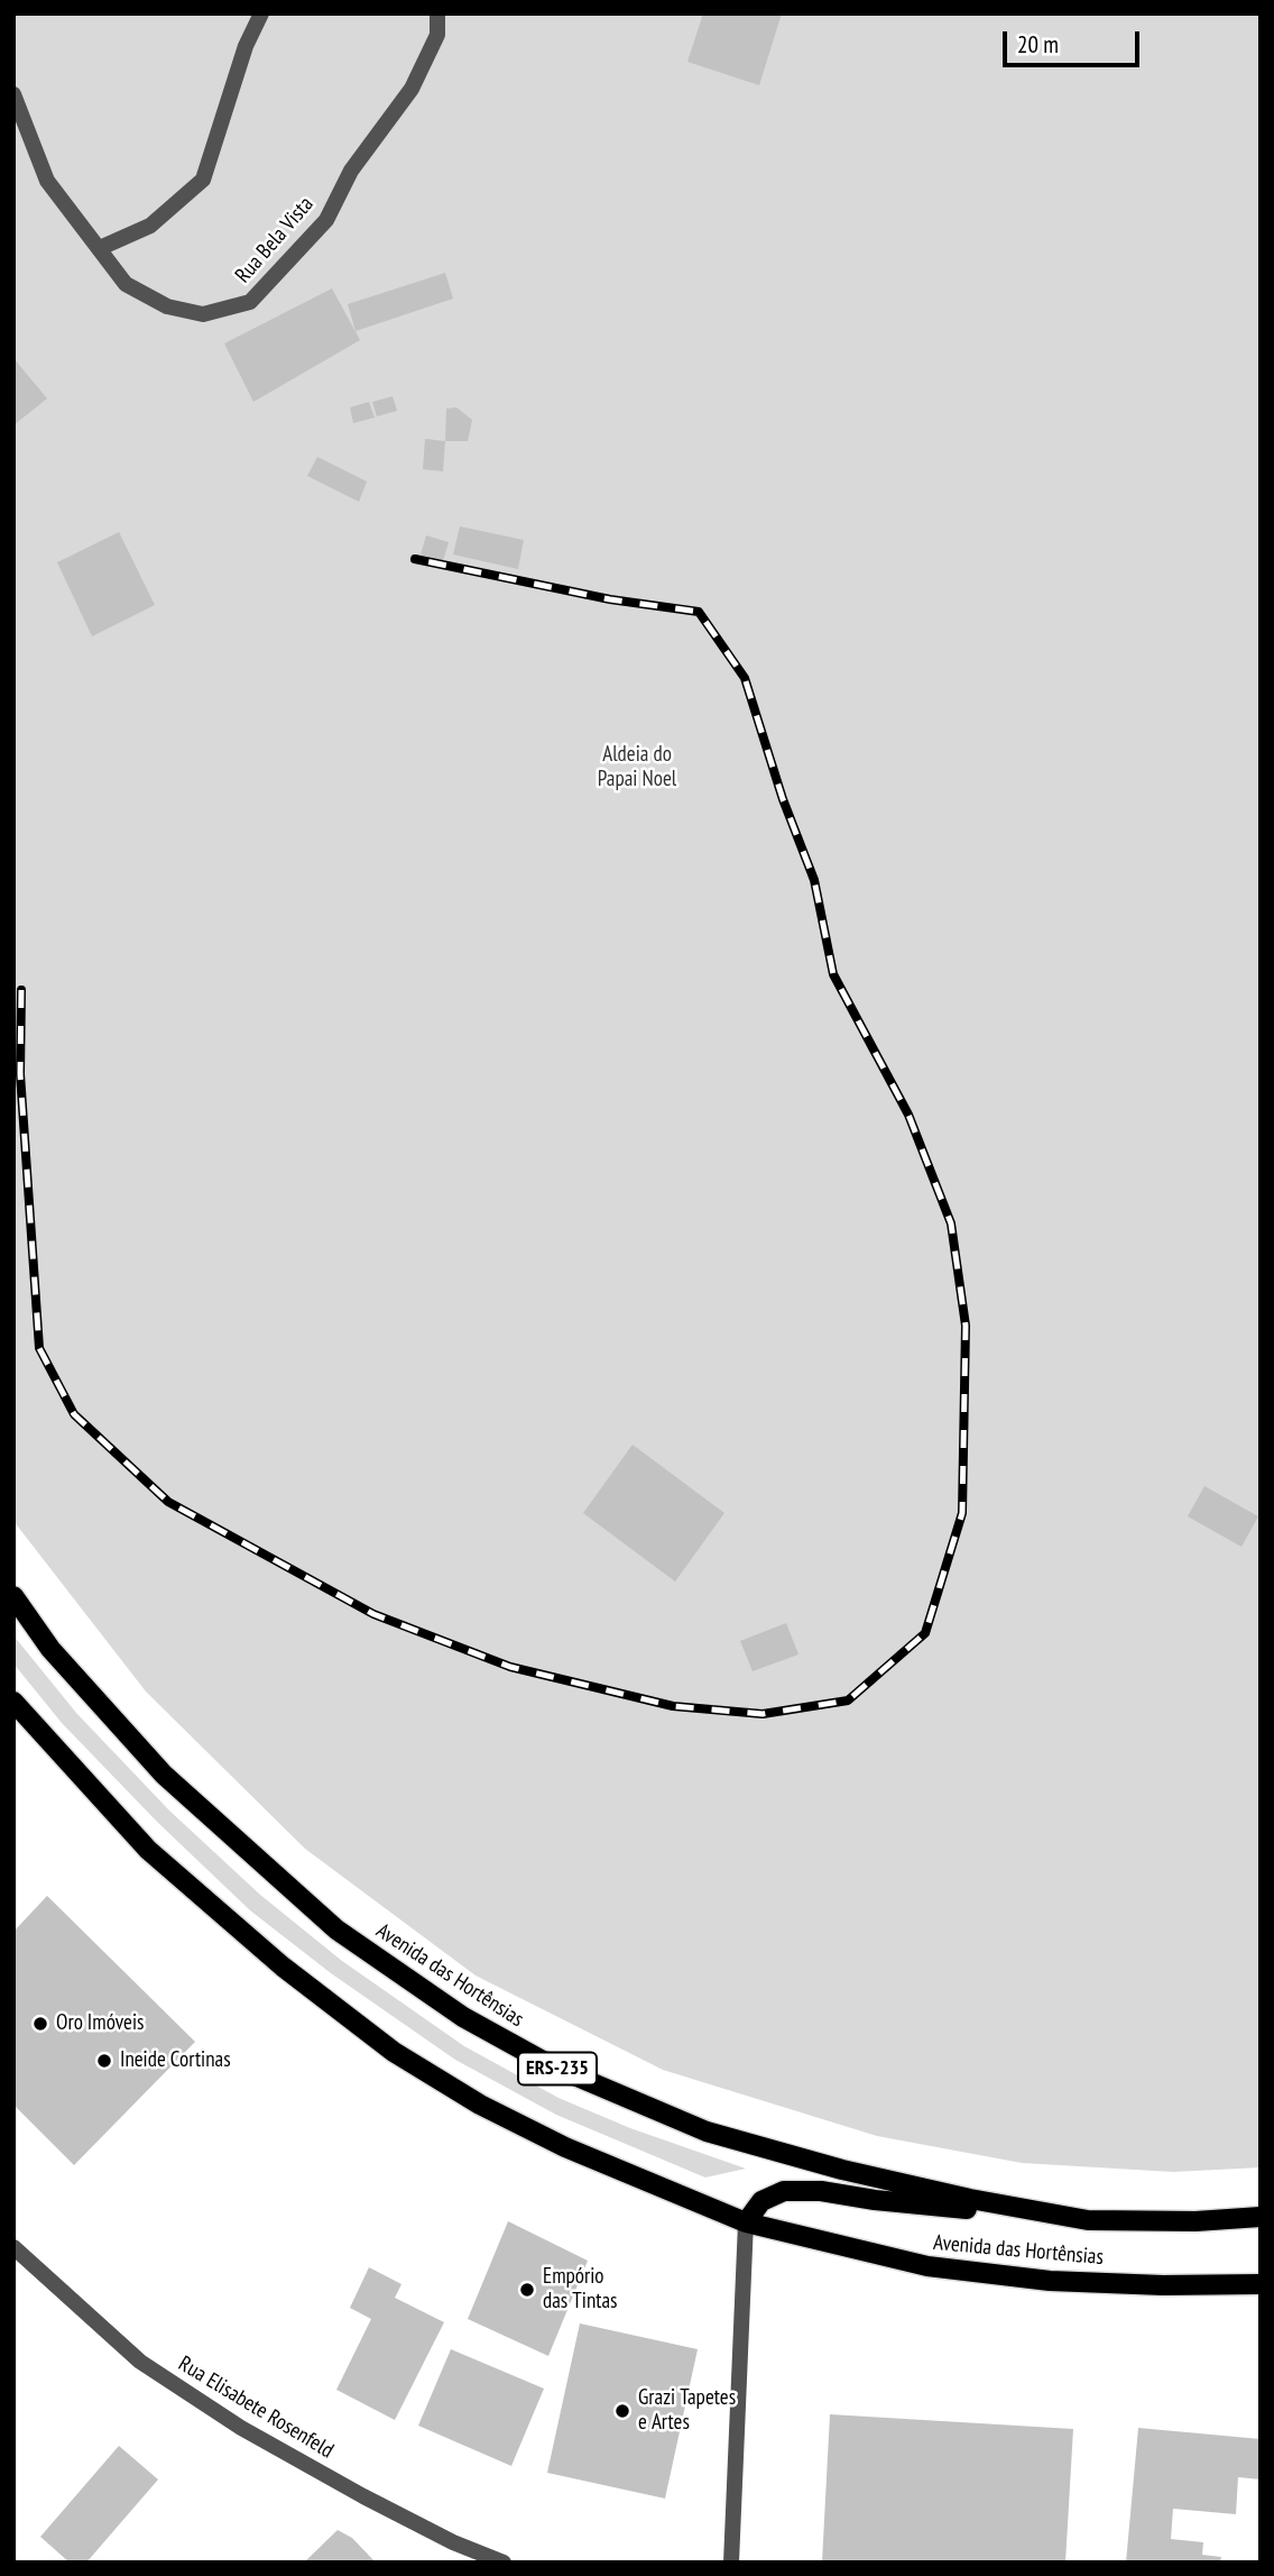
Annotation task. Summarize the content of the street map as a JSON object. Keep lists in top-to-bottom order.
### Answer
{
  "streets": {
    "main road": ["Avenida das Hortênsias", "ERS-235"],
    "street": ["Rua Bela Vista", "Rua Elisabete Rosenfeld"]
  },
  "parks": ["Aldeia do Papai Noel"],
  "places": [
    "Oro Imóveis",
    "Ineide Cortinas",
    "Empório das Tintas",
    "Grazi Tapetes e Artes"
  ],
  "scale_bar": "20 m"
}
